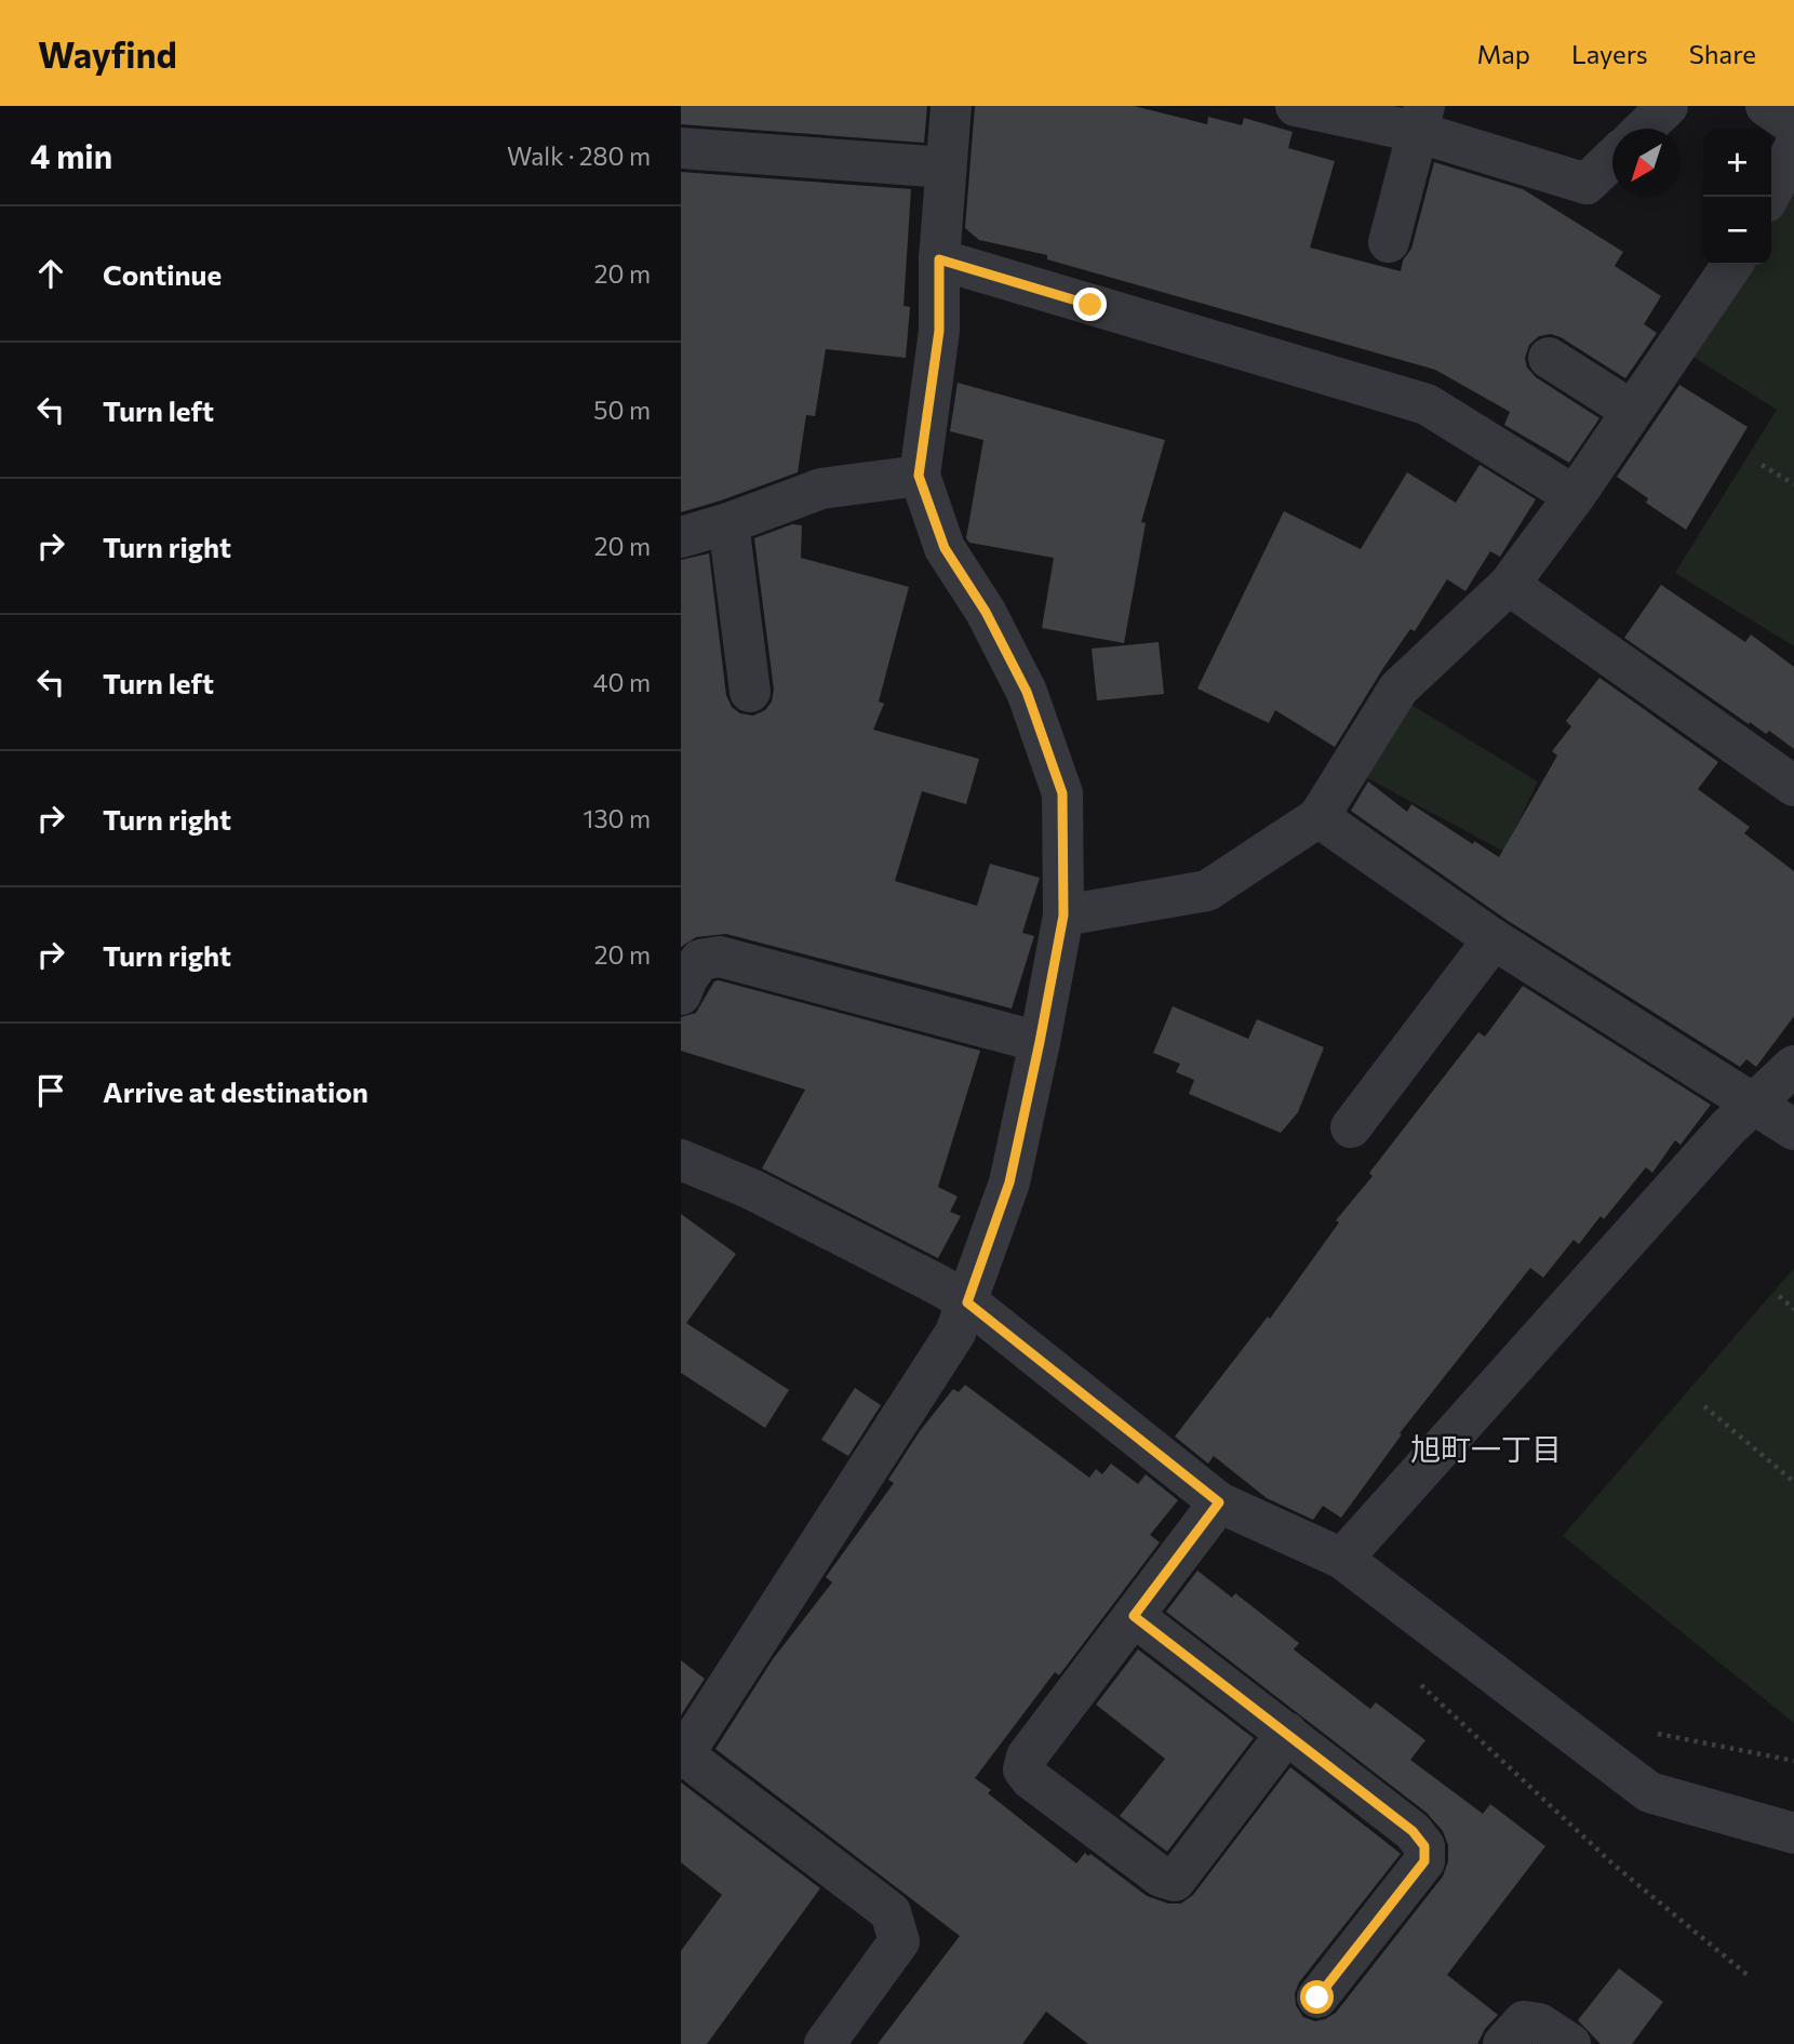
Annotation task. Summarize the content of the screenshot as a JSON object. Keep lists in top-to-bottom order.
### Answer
{
  "districts": ["旭町一丁目"],
  "north": "bottom left",
  "page": {
    "header": "Wayfind",
    "nav": ["Map", "Layers", "Share"],
    "heading": ["4 min", "Walk · 280 m"],
    "map_buttons": ["+", "−"],
    "list": [
      ["Continue", "20 m"],
      ["Turn left", "50 m"],
      ["Turn right", "20 m"],
      ["Turn left", "40 m"],
      ["Turn right", "130 m"],
      ["Turn right", "20 m"],
      "Arrive at destination"
    ]
  }
}
